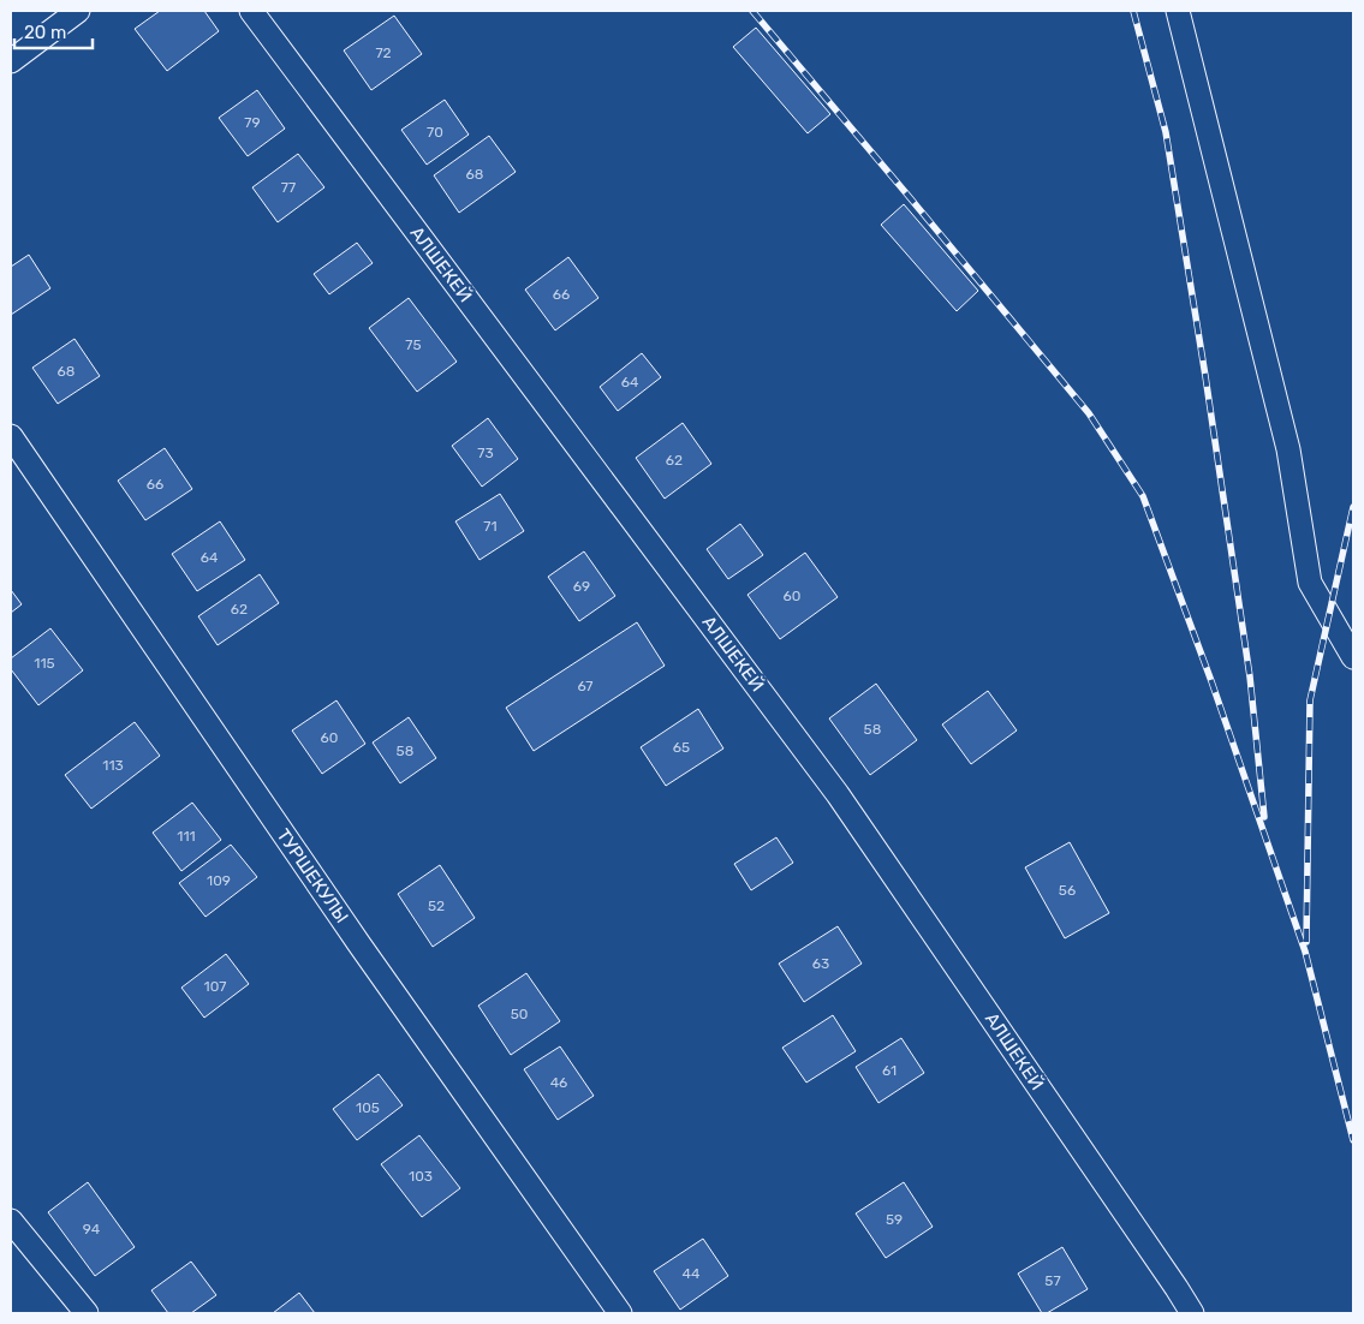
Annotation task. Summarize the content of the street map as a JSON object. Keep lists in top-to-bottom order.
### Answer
{
  "streets": {
    "street": ["АЛШЕКЕЙ", "ТУРШЕКУЛЫ"]
  },
  "house_numbers": [
    "72",
    "79",
    "70",
    "68",
    "77",
    "66",
    "75",
    "68",
    "64",
    "73",
    "62",
    "66",
    "71",
    "64",
    "69",
    "60",
    "62",
    "115",
    "67",
    "58",
    "60",
    "65",
    "58",
    "113",
    "111",
    "109",
    "56",
    "52",
    "63",
    "107",
    "50",
    "61",
    "46",
    "105",
    "103",
    "59",
    "94",
    "44",
    "57"
  ],
  "scale_bar": "20 m"
}
